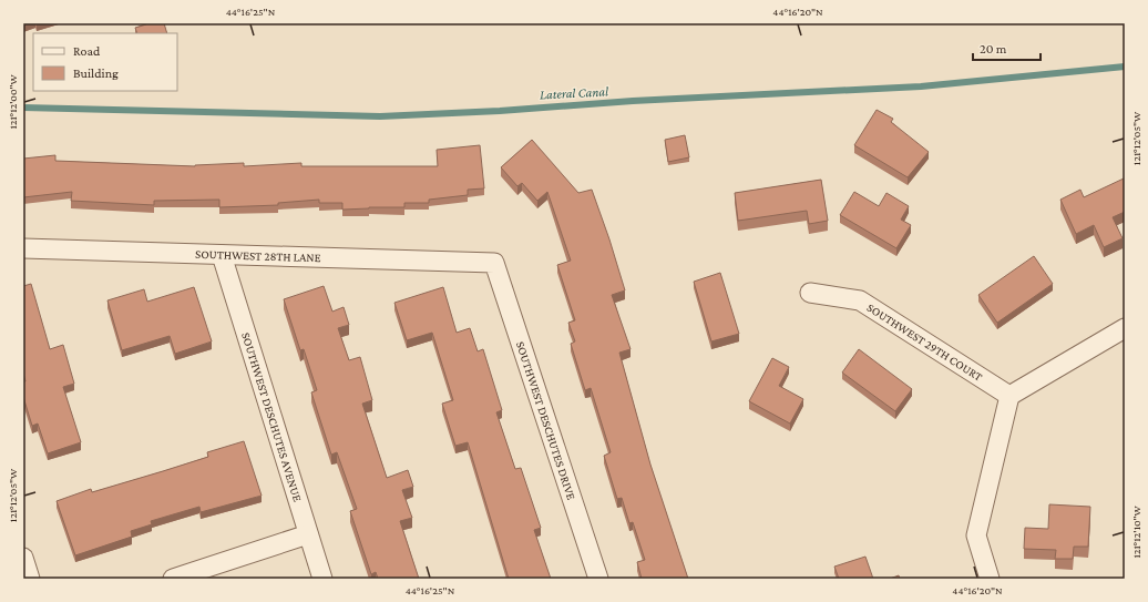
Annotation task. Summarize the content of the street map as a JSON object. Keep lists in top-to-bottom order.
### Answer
{
  "streets": {
    "street": [
      "SOUTHWEST 28TH LANE",
      "SOUTHWEST 29TH COURT",
      "SOUTHWEST DESCHUTES AVENUE",
      "SOUTHWEST DESCHUTES DRIVE"
    ]
  },
  "crossings": [
    ["SOUTHWEST 28TH LANE", "SOUTHWEST DESCHUTES AVENUE"],
    ["SOUTHWEST 28TH LANE", "SOUTHWEST DESCHUTES DRIVE"]
  ],
  "water": ["Lateral Canal"],
  "legend": ["Road", "Building"],
  "scale_bar": "20 m",
  "coordinates": [
    "44°16'25\"N",
    "44°16'20\"N",
    "121°12'00\"W",
    "121°12'05\"W",
    "121°12'10\"W"
  ]
}
